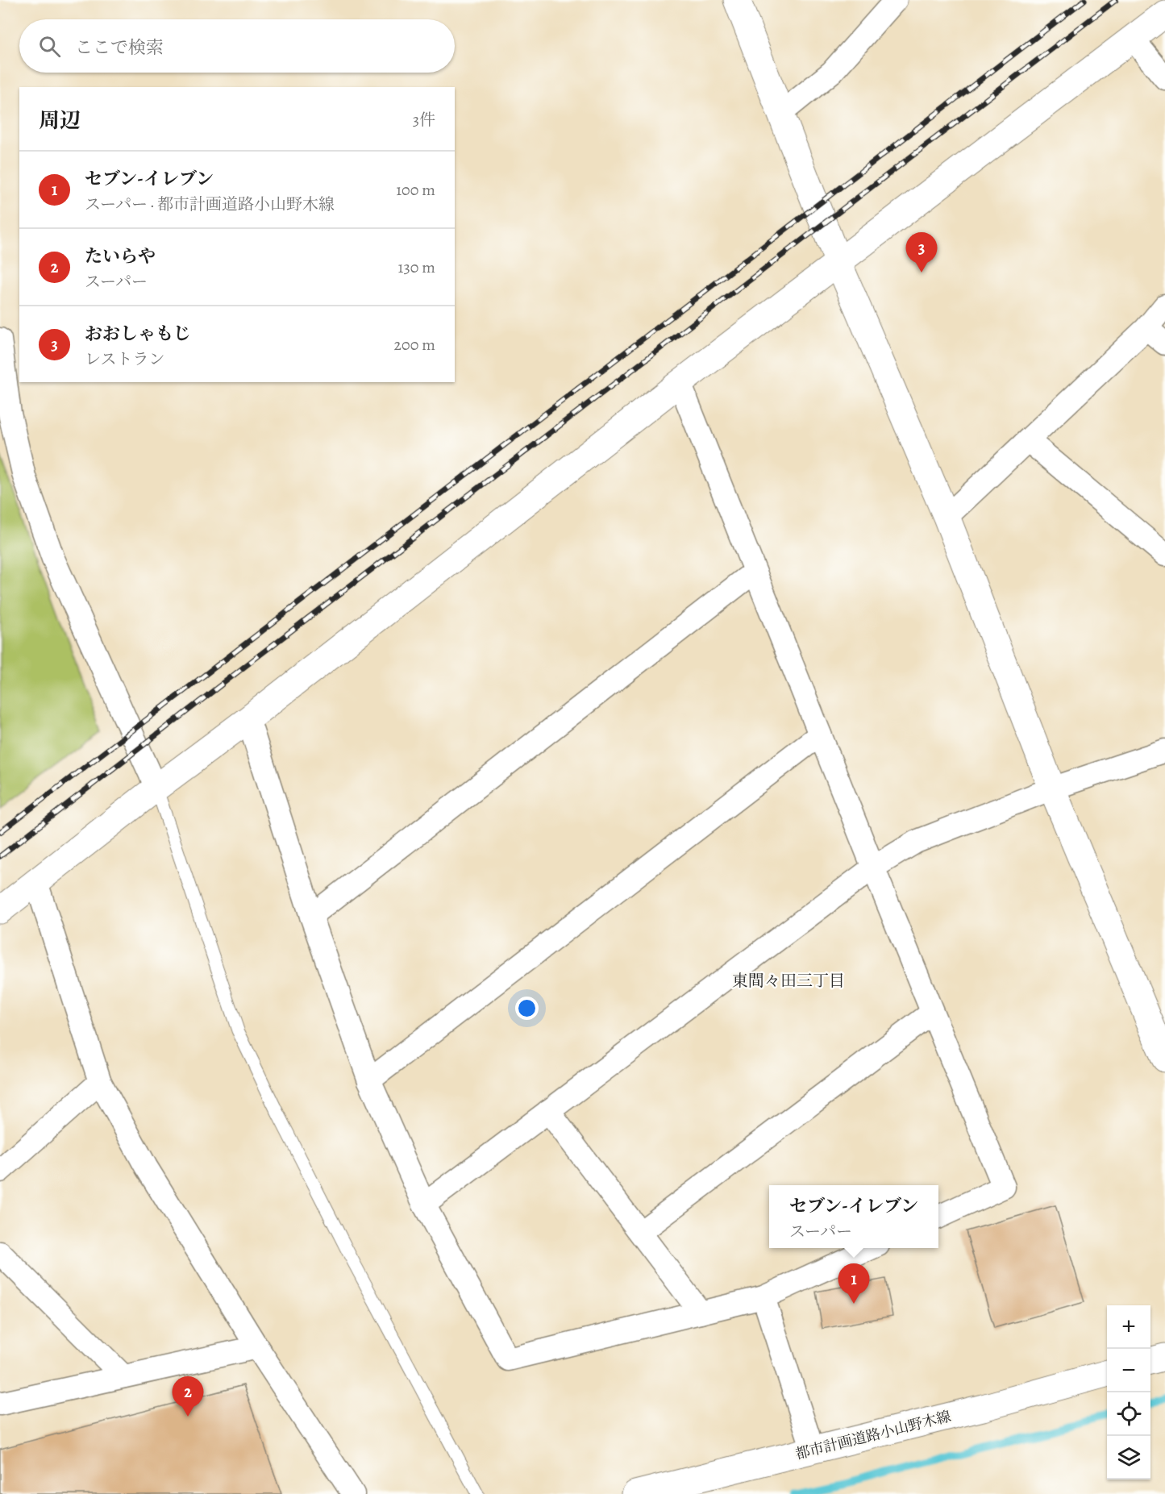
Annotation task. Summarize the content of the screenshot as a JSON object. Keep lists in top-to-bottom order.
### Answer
{
  "streets": {
    "street": ["都市計画道路小山野木線"]
  },
  "districts": ["東間々田三丁目"],
  "page": {
    "search": "ここで検索",
    "heading": ["周辺", "3件"],
    "list": [
      {
        "mark": "1",
        "name": "セブン-イレブン",
        "note": "スーパー · 都市計画道路小山野木線",
        "value": "100 m"
      },
      {
        "mark": "2",
        "name": "たいらや",
        "note": "スーパー",
        "value": "130 m"
      },
      {
        "mark": "3",
        "name": "おおしゃもじ",
        "note": "レストラン",
        "value": "200 m"
      }
    ],
    "pins": ["3", "1", "2"],
    "popup": ["セブン-イレブン", "スーパー"],
    "map_buttons": ["+", "−"]
  }
}
